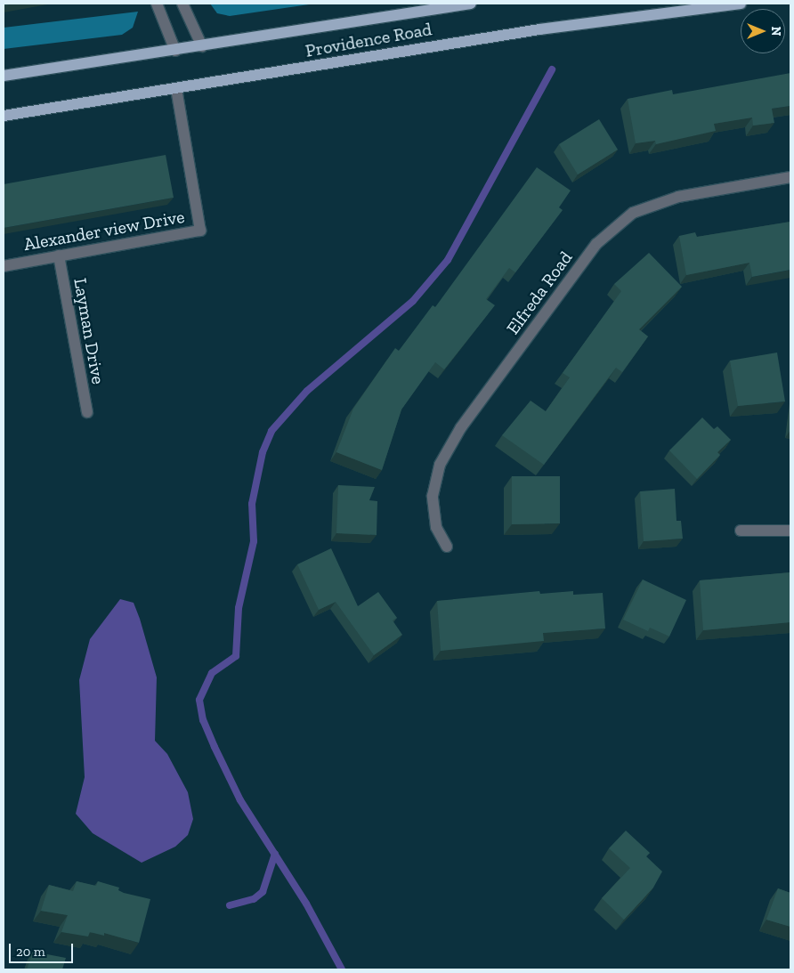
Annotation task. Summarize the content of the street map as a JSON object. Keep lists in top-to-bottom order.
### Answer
{
  "streets": {
    "main road": ["Providence Road"],
    "street": ["Alexander view Drive", "Elfreda Road", "Layman Drive"]
  },
  "crossings": [
    ["Providence Road", "Alexander view Drive"],
    ["Alexander view Drive", "Layman Drive"]
  ],
  "scale_bar": "20 m",
  "north": "right"
}
